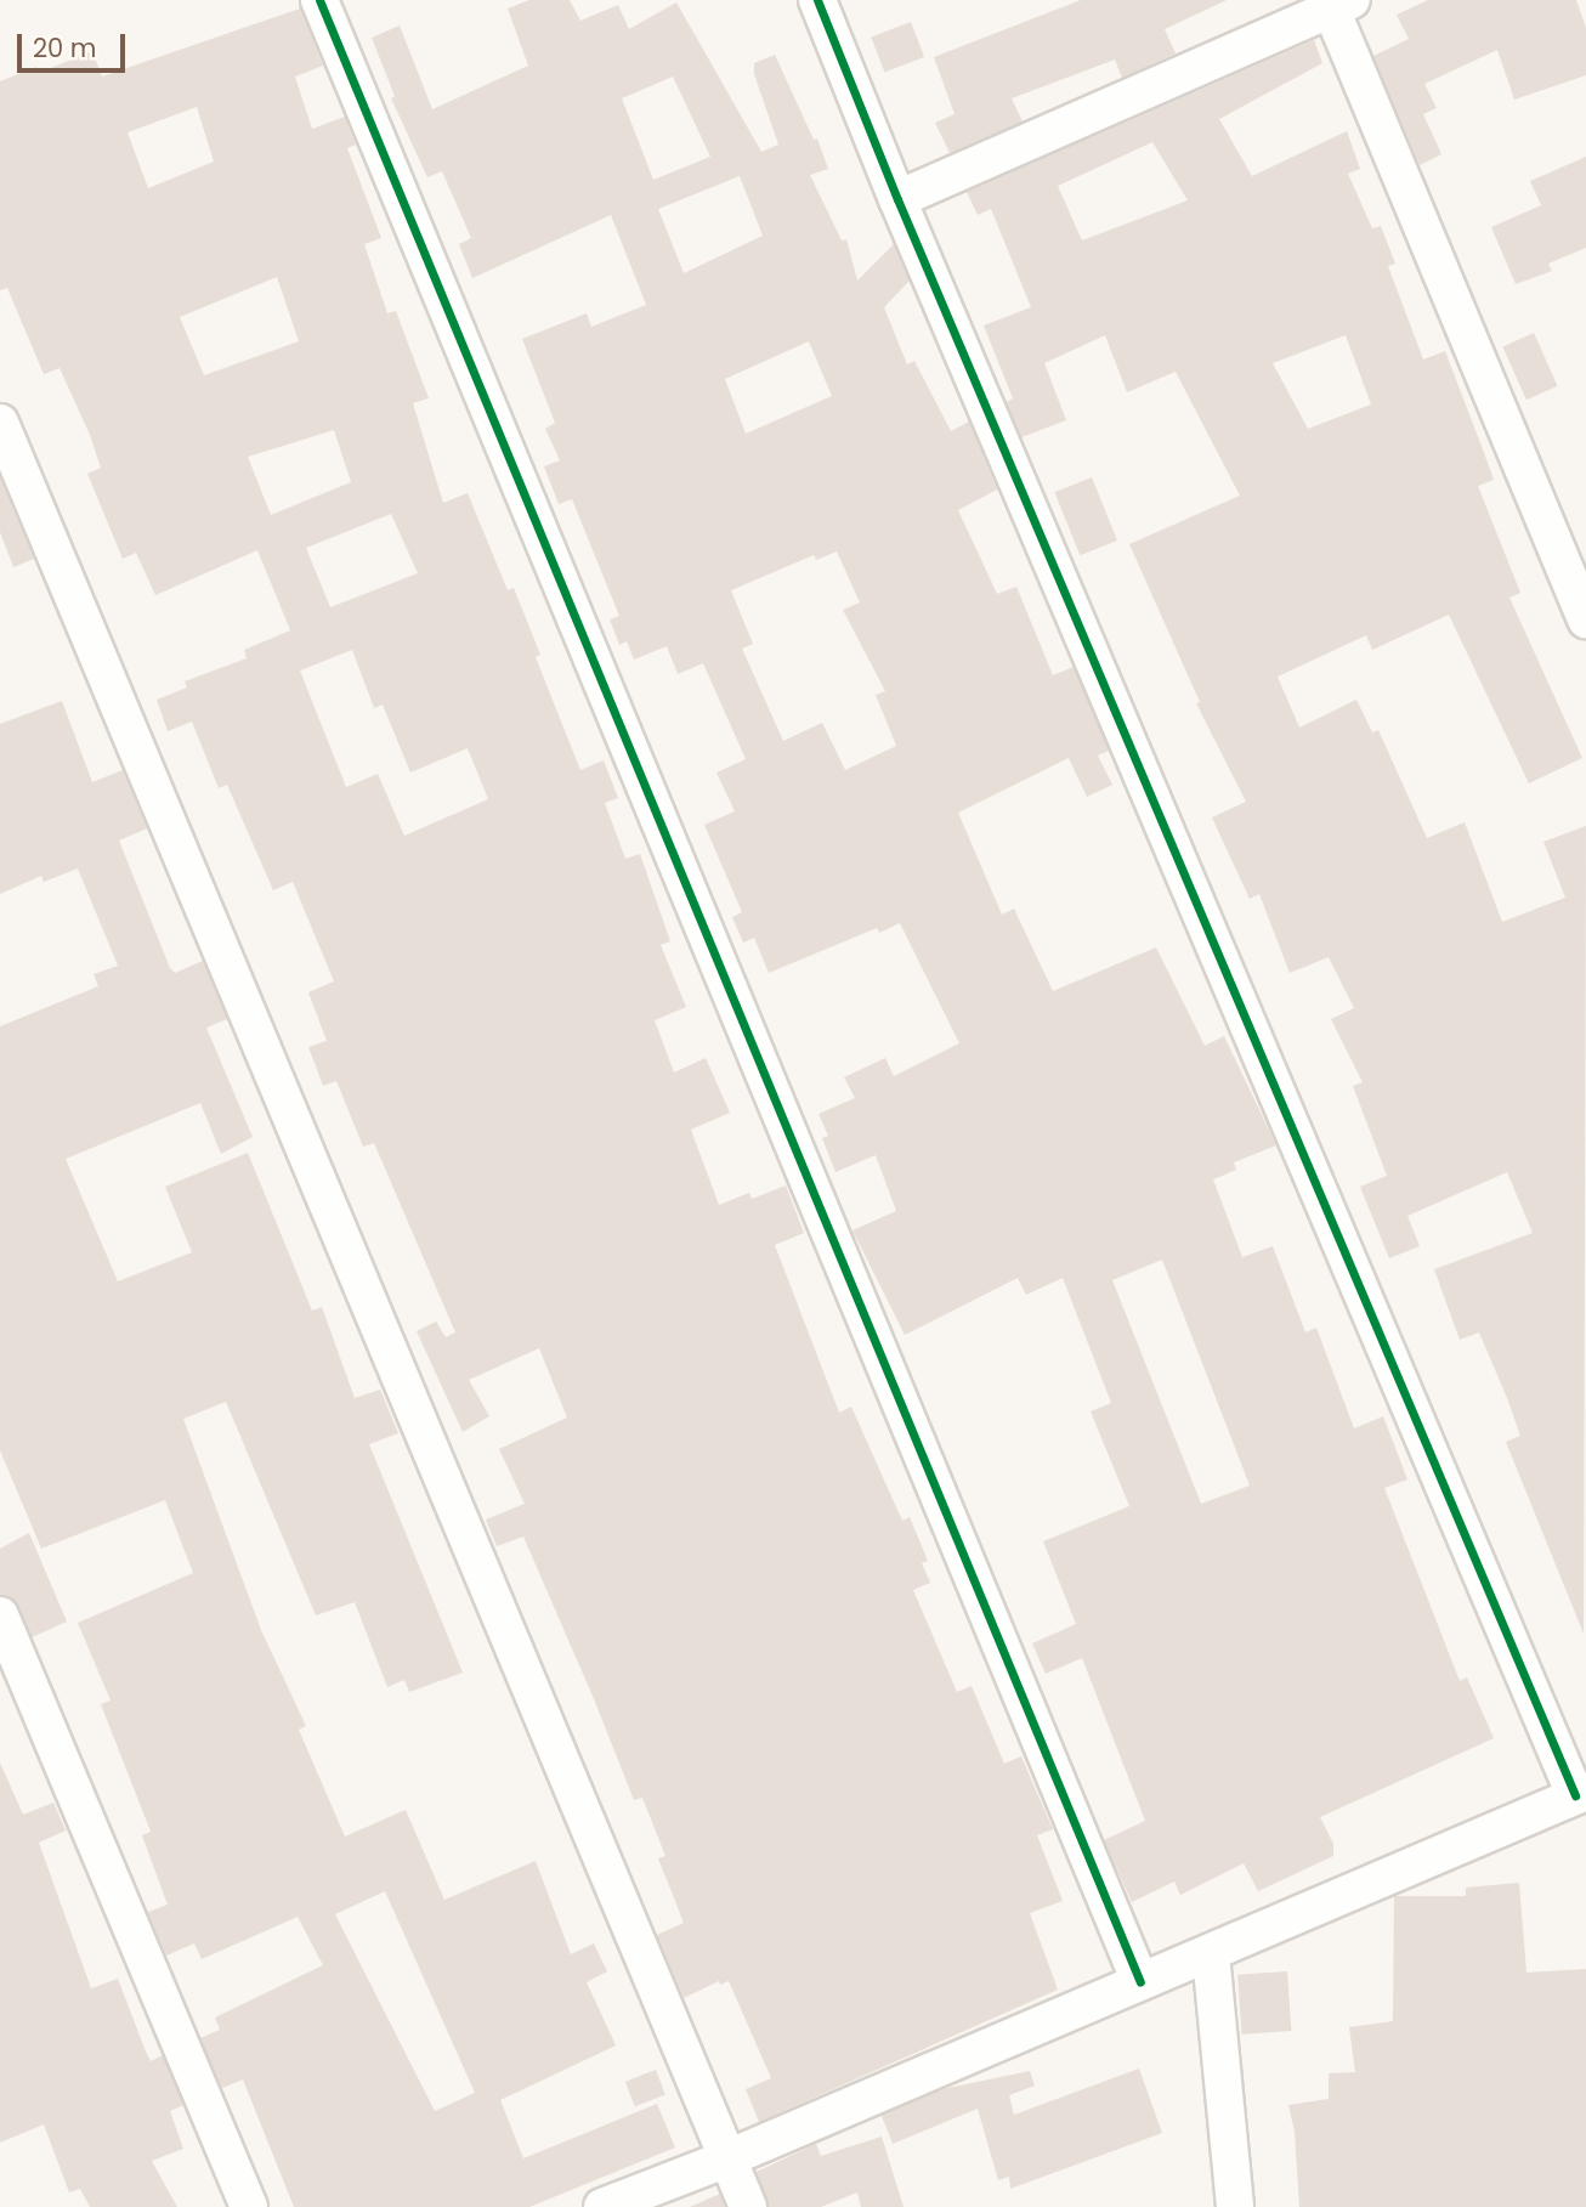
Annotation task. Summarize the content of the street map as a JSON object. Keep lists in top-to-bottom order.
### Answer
{
  "scale_bar": "20 m"
}
